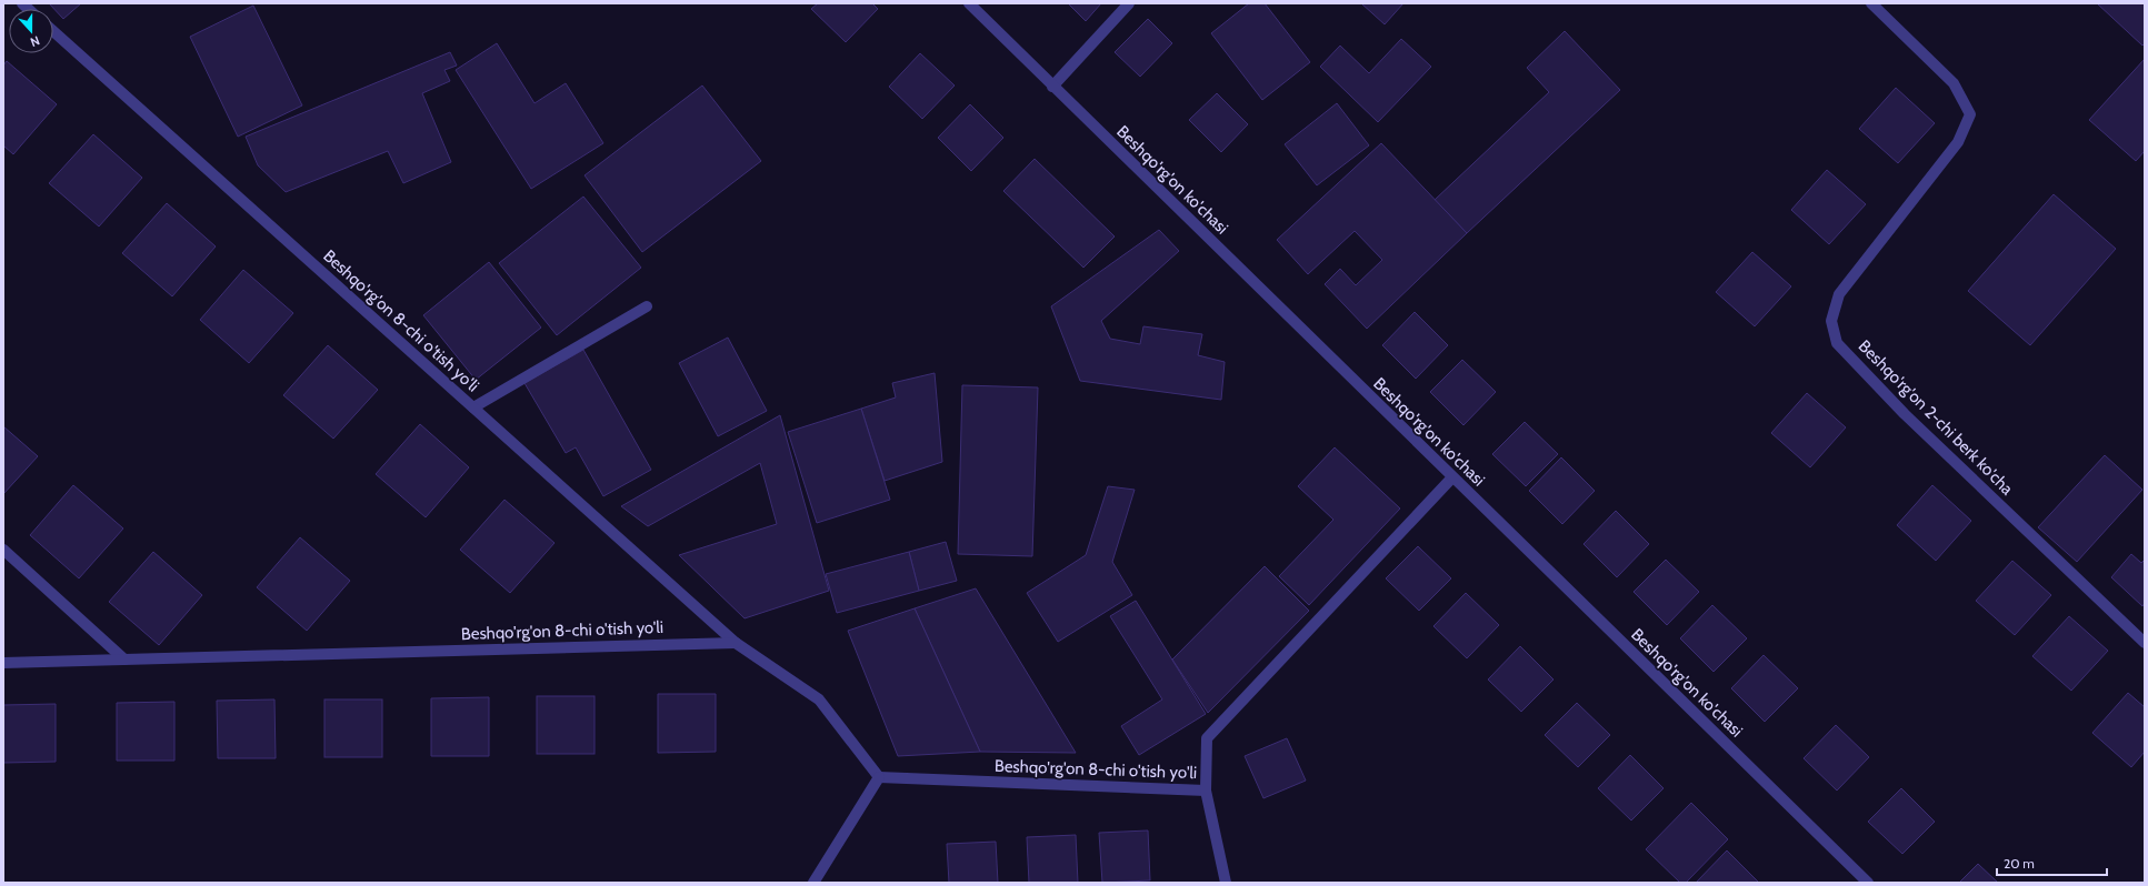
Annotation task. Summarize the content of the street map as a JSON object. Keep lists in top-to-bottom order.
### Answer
{
  "streets": {
    "street": ["Beshqo'rg'on ko'chasi", "Beshqo'rg'on 8-chi o'tish yo'li", "Beshqo'rg'on 2-chi berk ko'cha"]
  },
  "crossings": [
    ["Beshqo'rg'on ko'chasi", "Beshqo'rg'on 8-chi o'tish yo'li"]
  ],
  "scale_bar": "20 m",
  "north": "bottom"
}
